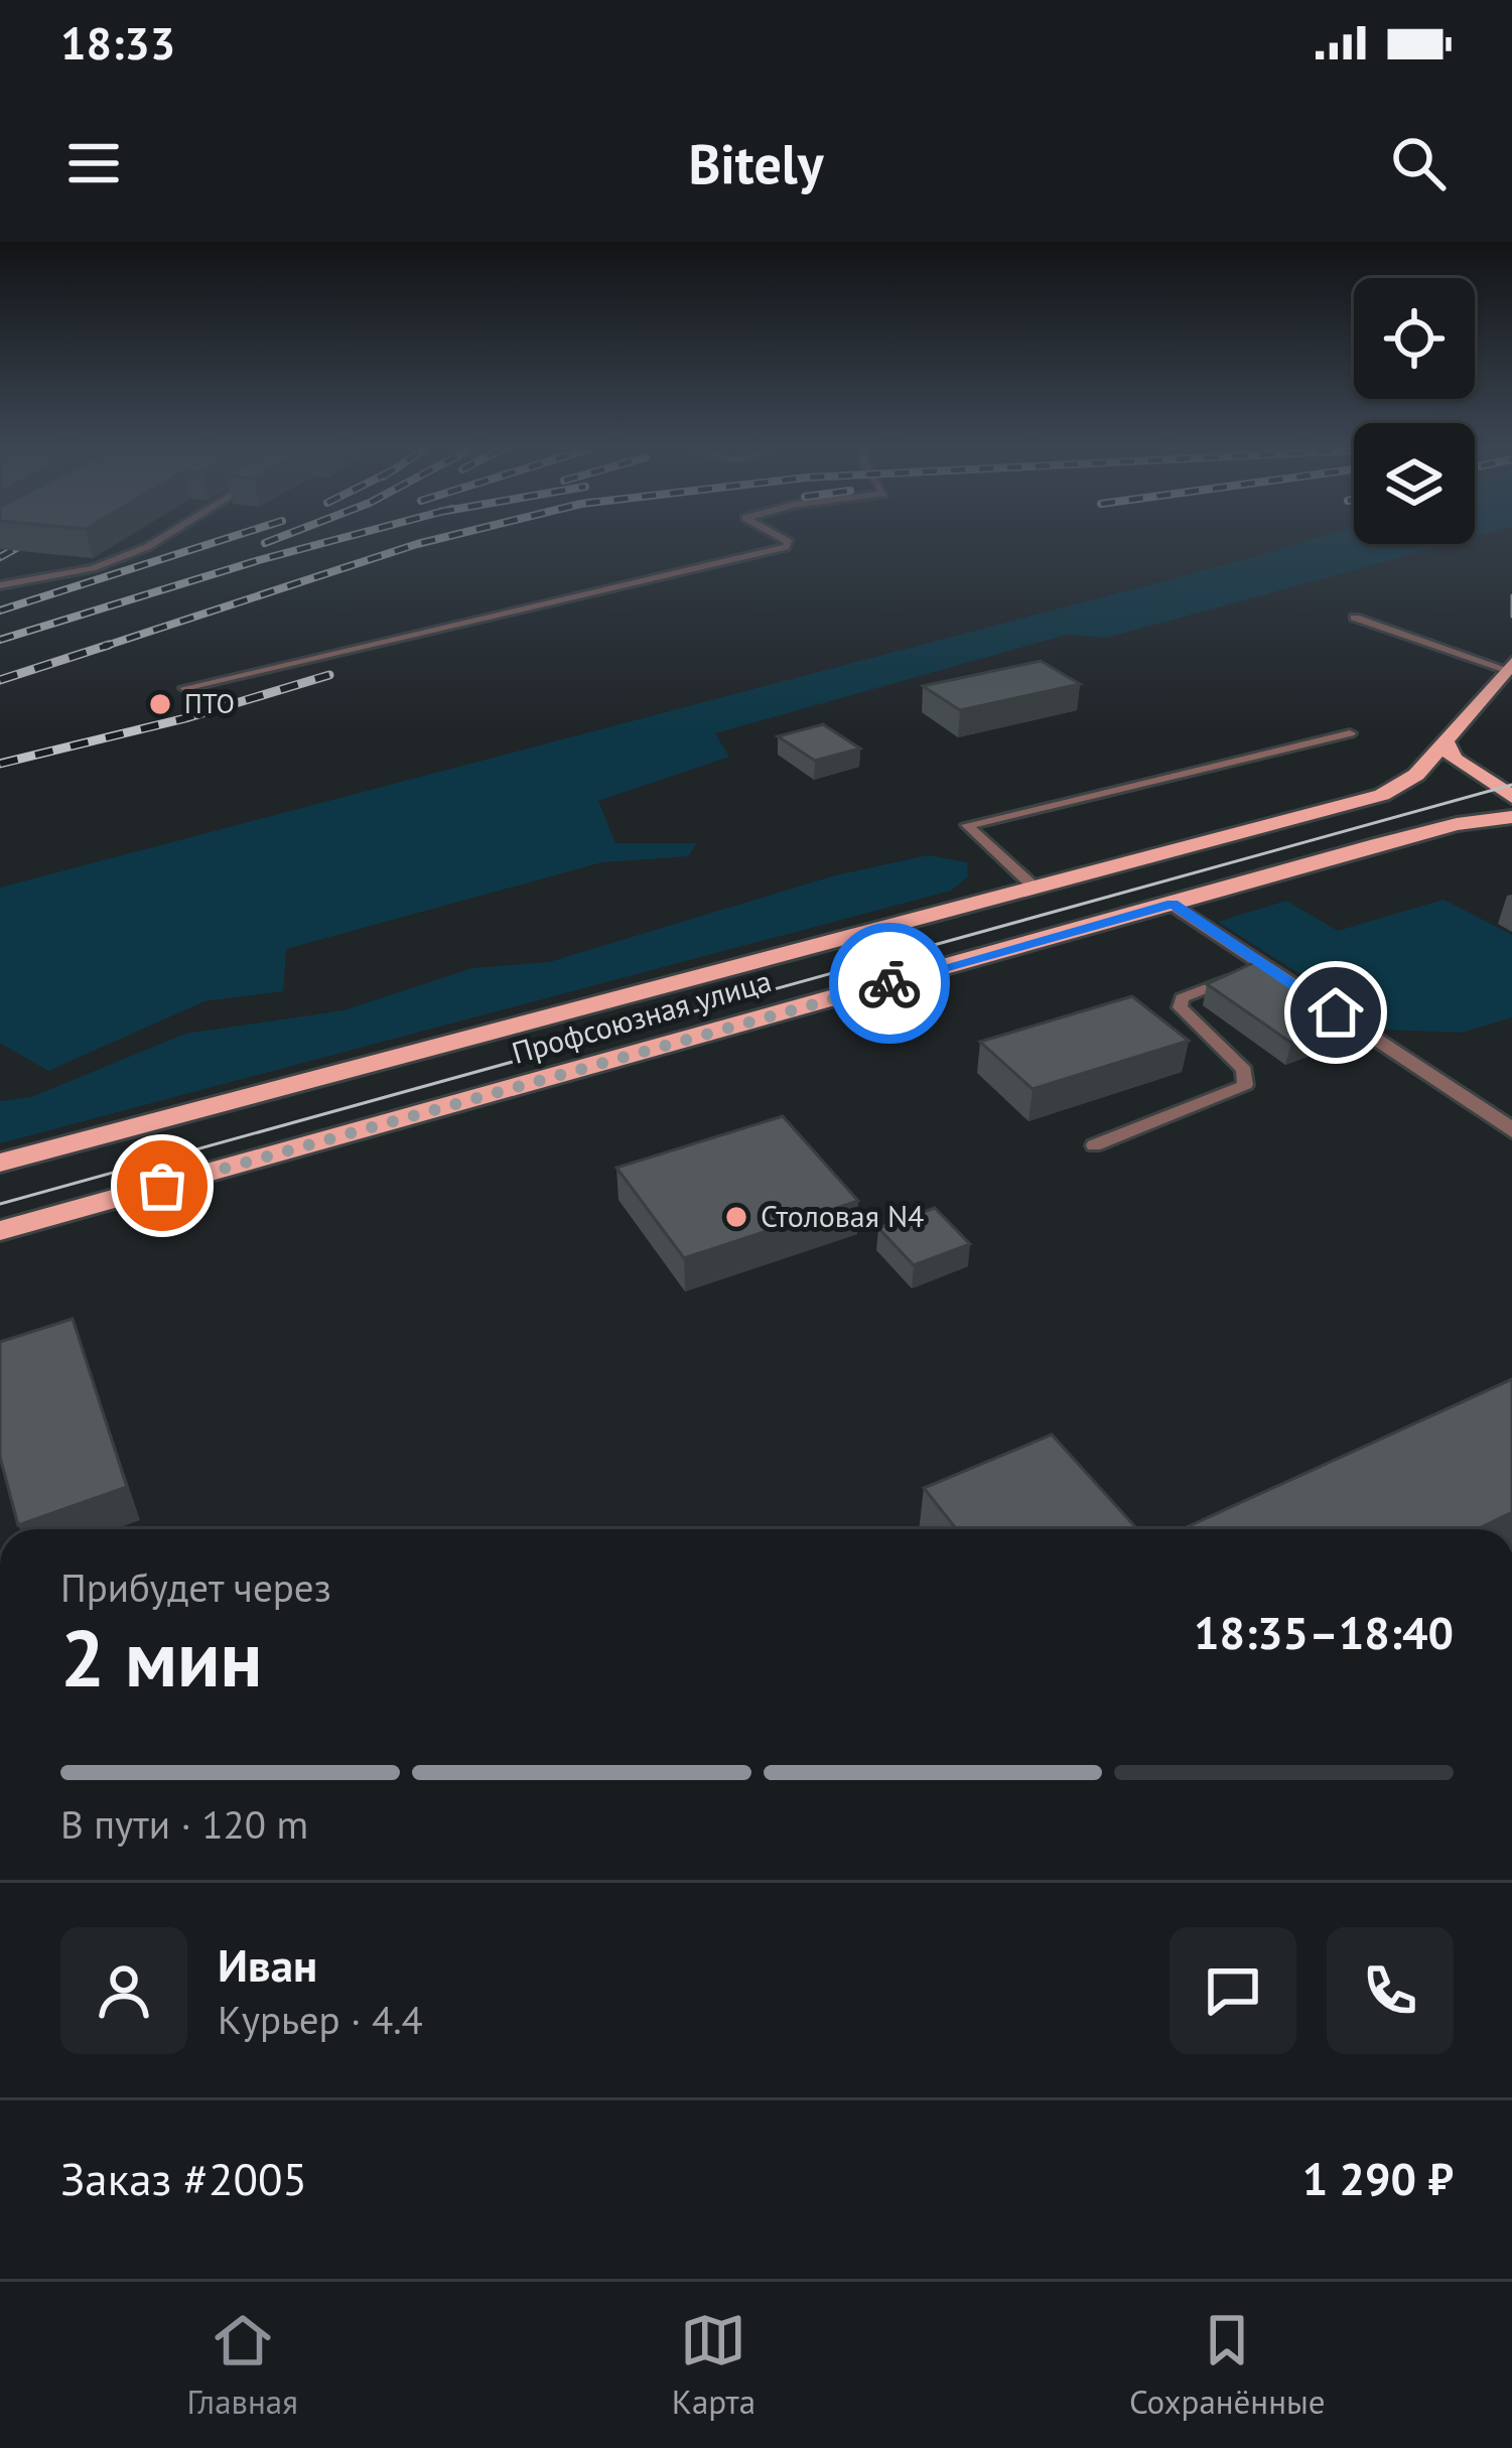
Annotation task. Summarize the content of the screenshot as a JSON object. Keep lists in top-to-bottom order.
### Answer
{
  "streets": {
    "main road": ["Профсоюзная улица"]
  },
  "places": ["ПТО", "Столовая N4"],
  "page": {
    "status": "18:33",
    "header": "Bitely",
    "heading": ["2 мин", "Прибудет через", "18:35–18:40"],
    "panel": [
      "Иван",
      "Курьер · 4.4",
      "Заказ #2005",
      "1 290 ₽"
    ],
    "bar": "В пути · 120 m",
    "tabs": ["Главная", "Карта", "Сохранённые"]
  }
}
